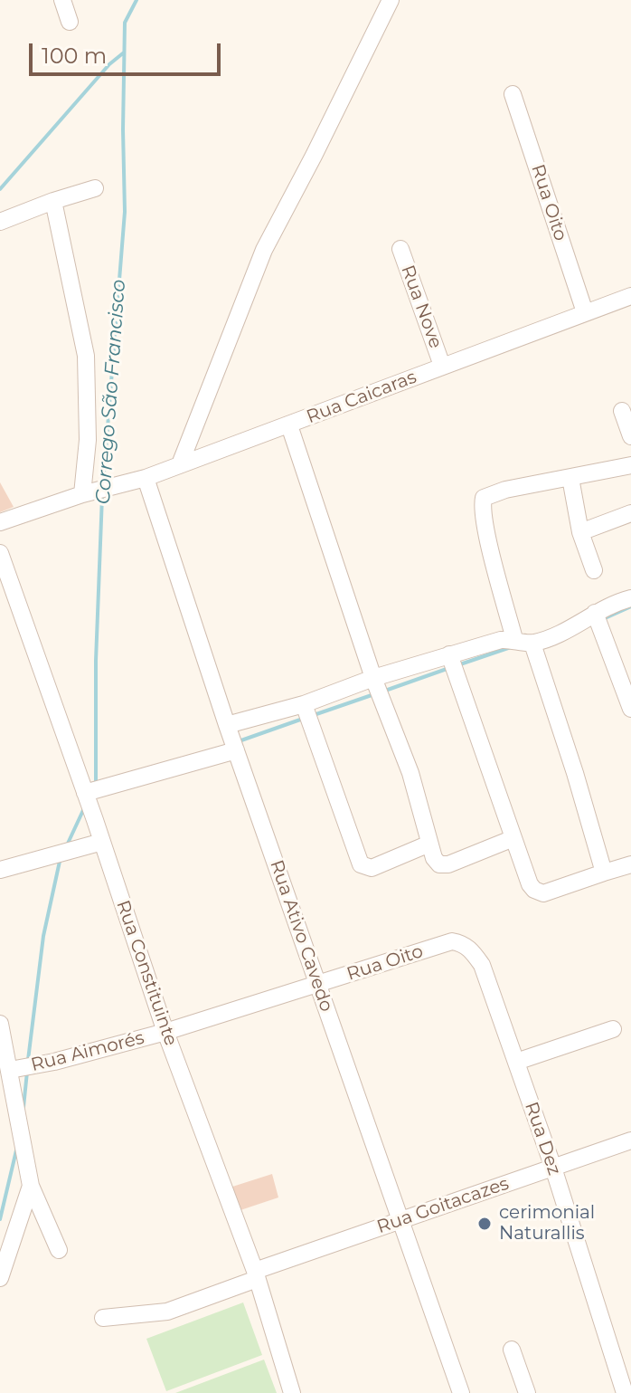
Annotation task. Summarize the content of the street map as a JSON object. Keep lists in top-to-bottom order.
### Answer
{
  "streets": {
    "street": [
      "Rua Oito",
      "Rua Nove",
      "Rua Caicaras",
      "Rua Ativo Cavedo",
      "Rua Constituinte",
      "Rua Aimorés",
      "Rua Dez",
      "Rua Goitacazes"
    ]
  },
  "crossings": [
    ["Rua Oito", "Rua Caicaras"],
    ["Rua Oito", "Rua Ativo Cavedo"],
    ["Rua Oito", "Rua Constituinte"],
    ["Rua Oito", "Rua Aimorés"],
    ["Rua Oito", "Rua Dez"],
    ["Rua Nove", "Rua Caicaras"],
    ["Rua Caicaras", "Rua Ativo Cavedo"],
    ["Rua Ativo Cavedo", "Rua Goitacazes"],
    ["Rua Constituinte", "Rua Aimorés"],
    ["Rua Constituinte", "Rua Goitacazes"],
    ["Rua Dez", "Rua Goitacazes"]
  ],
  "water": ["Corrego São Francisco"],
  "places": ["cerimonial Naturallis"],
  "scale_bar": "100 m"
}
